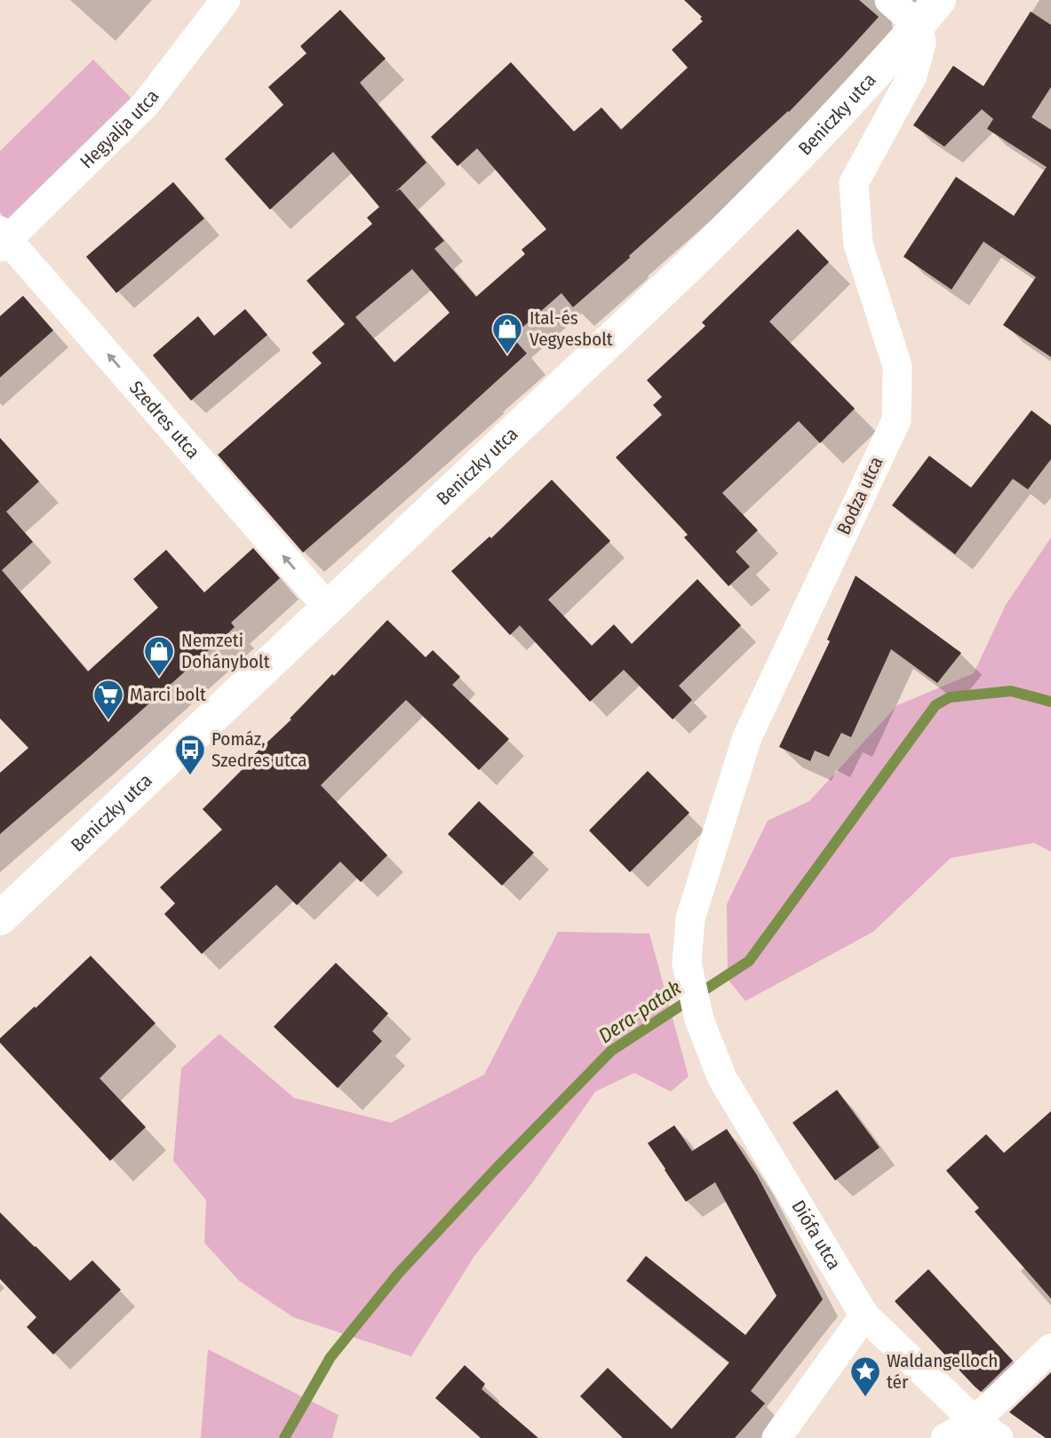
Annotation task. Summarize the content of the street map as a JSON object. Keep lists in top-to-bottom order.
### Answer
{
  "streets": {
    "main road": ["Beniczky utca"],
    "street": [
      "Hegyalja utca",
      "Szedres utca",
      "Bodza utca",
      "Diófa utca"
    ]
  },
  "crossings": [
    ["Beniczky utca", "Szedres utca"],
    ["Beniczky utca", "Bodza utca"],
    ["Hegyalja utca", "Szedres utca"],
    ["Bodza utca", "Diófa utca"]
  ],
  "one_way": ["Szedres utca"],
  "water": ["Dera-patak"],
  "places": {
    "shop": ["Ital-és Vegyesbolt", "Nemzeti Dohánybolt"],
    "supermarket": ["Marci bolt"],
    "bus stop": ["Pomáz, Szedres utca"],
    "place": ["Waldangelloch tér"]
  }
}
